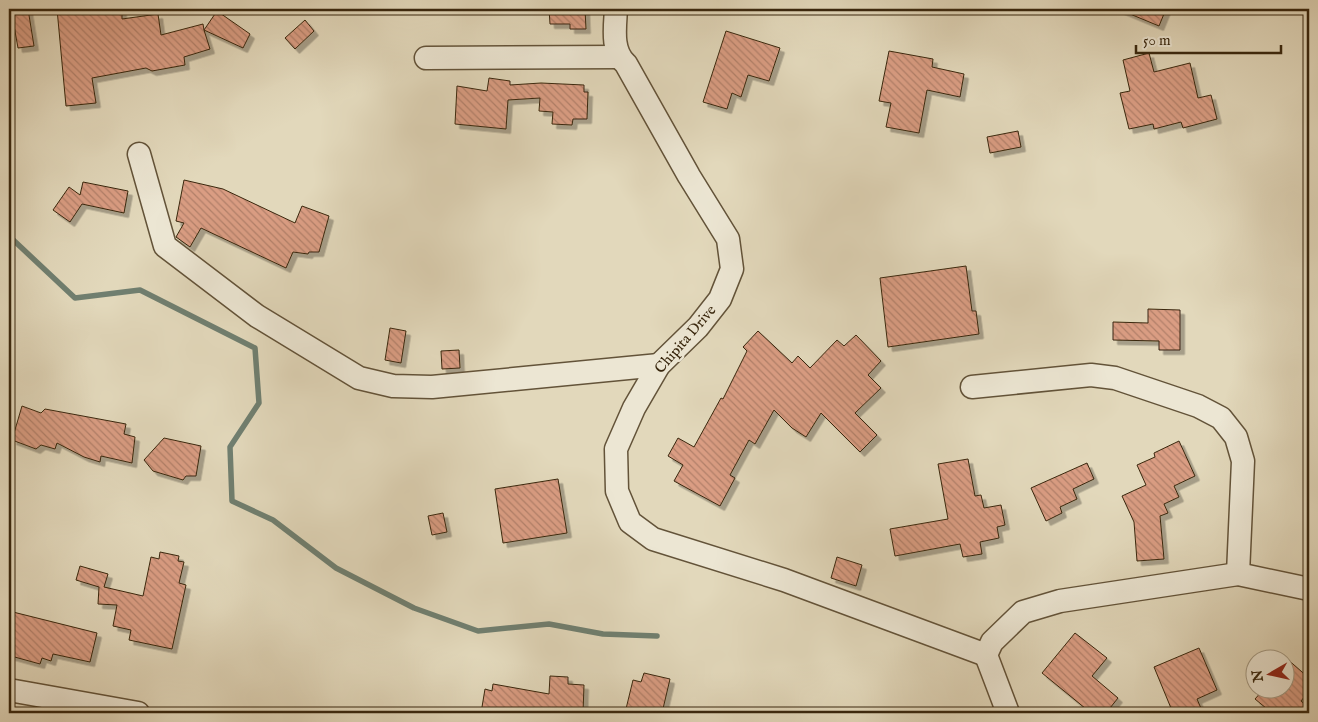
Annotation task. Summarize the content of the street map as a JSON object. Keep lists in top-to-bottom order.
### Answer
{
  "streets": {
    "street": ["Chipita Drive"]
  },
  "scale_bar": "50 m",
  "north": "left"
}
